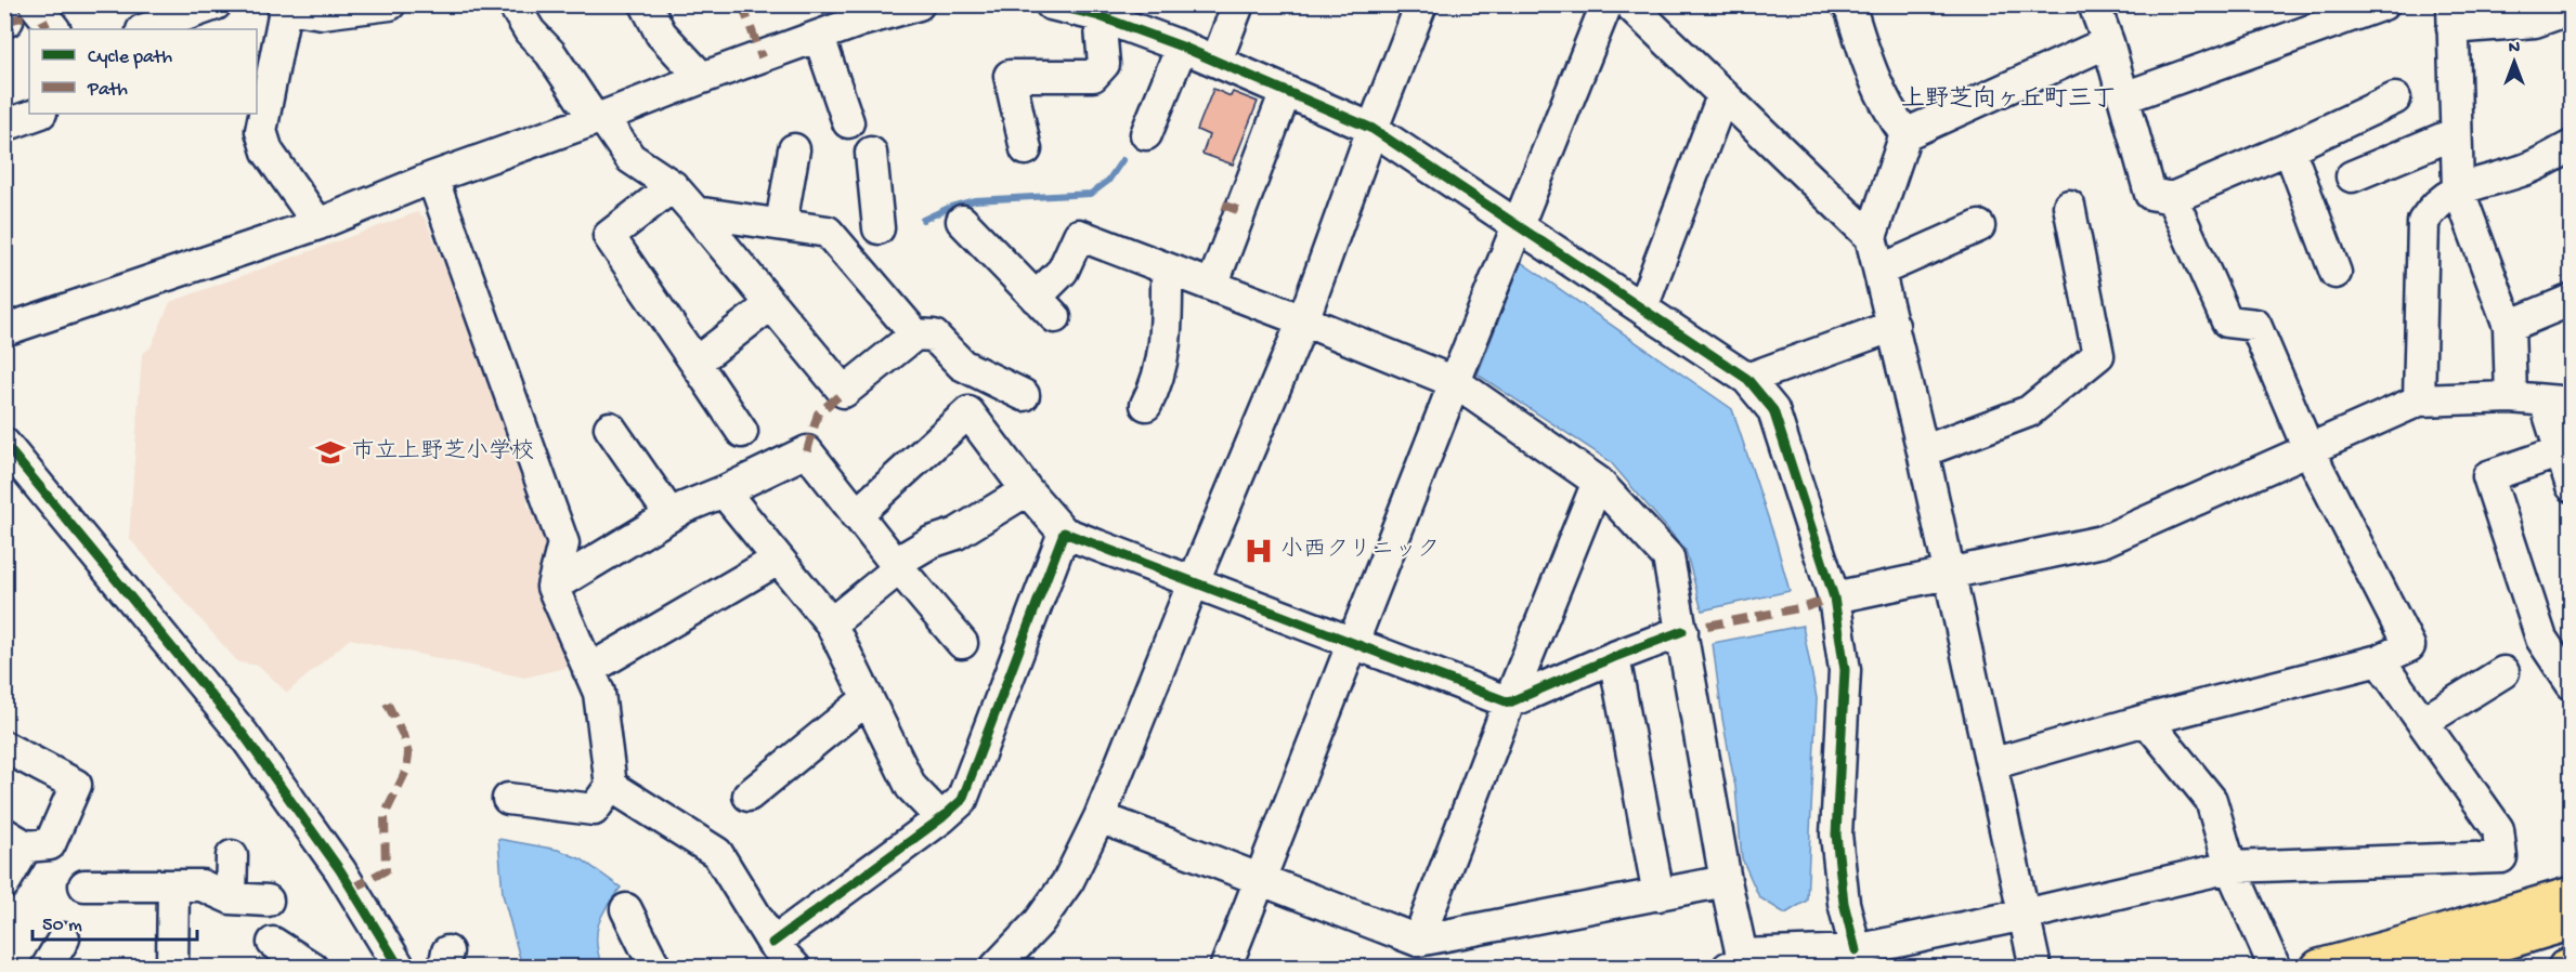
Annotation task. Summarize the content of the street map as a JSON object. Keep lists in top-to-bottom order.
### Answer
{
  "districts": ["上野芝向ヶ丘町三丁"],
  "places": {
    "school or university": ["市立上野芝小学校"],
    "hospital": ["小西クリニック"]
  },
  "legend": ["Cycle path", "Path"],
  "scale_bar": "50 m",
  "north": "top"
}
